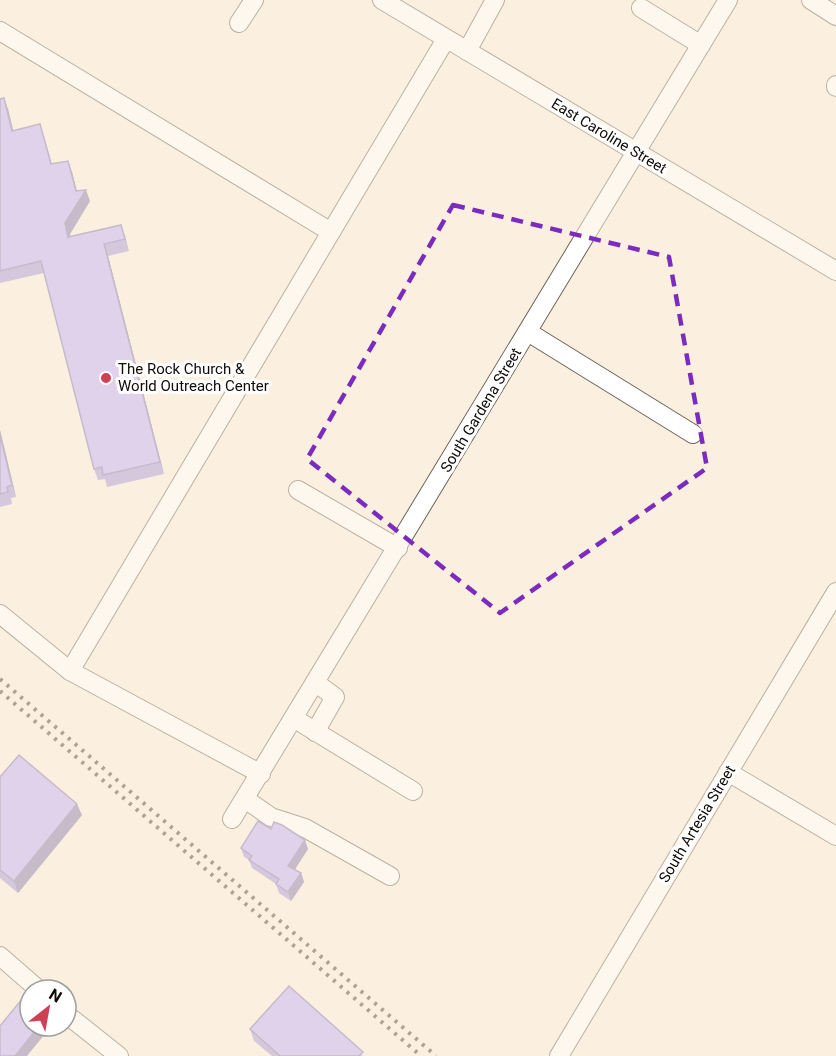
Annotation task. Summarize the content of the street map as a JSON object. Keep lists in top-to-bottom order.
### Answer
{
  "streets": {
    "street": ["East Caroline Street", "South Gardena Street", "South Artesia Street"]
  },
  "crossings": [
    ["East Caroline Street", "South Gardena Street"]
  ],
  "places": ["The Rock Church & World Outreach Center"],
  "north": "top right"
}
